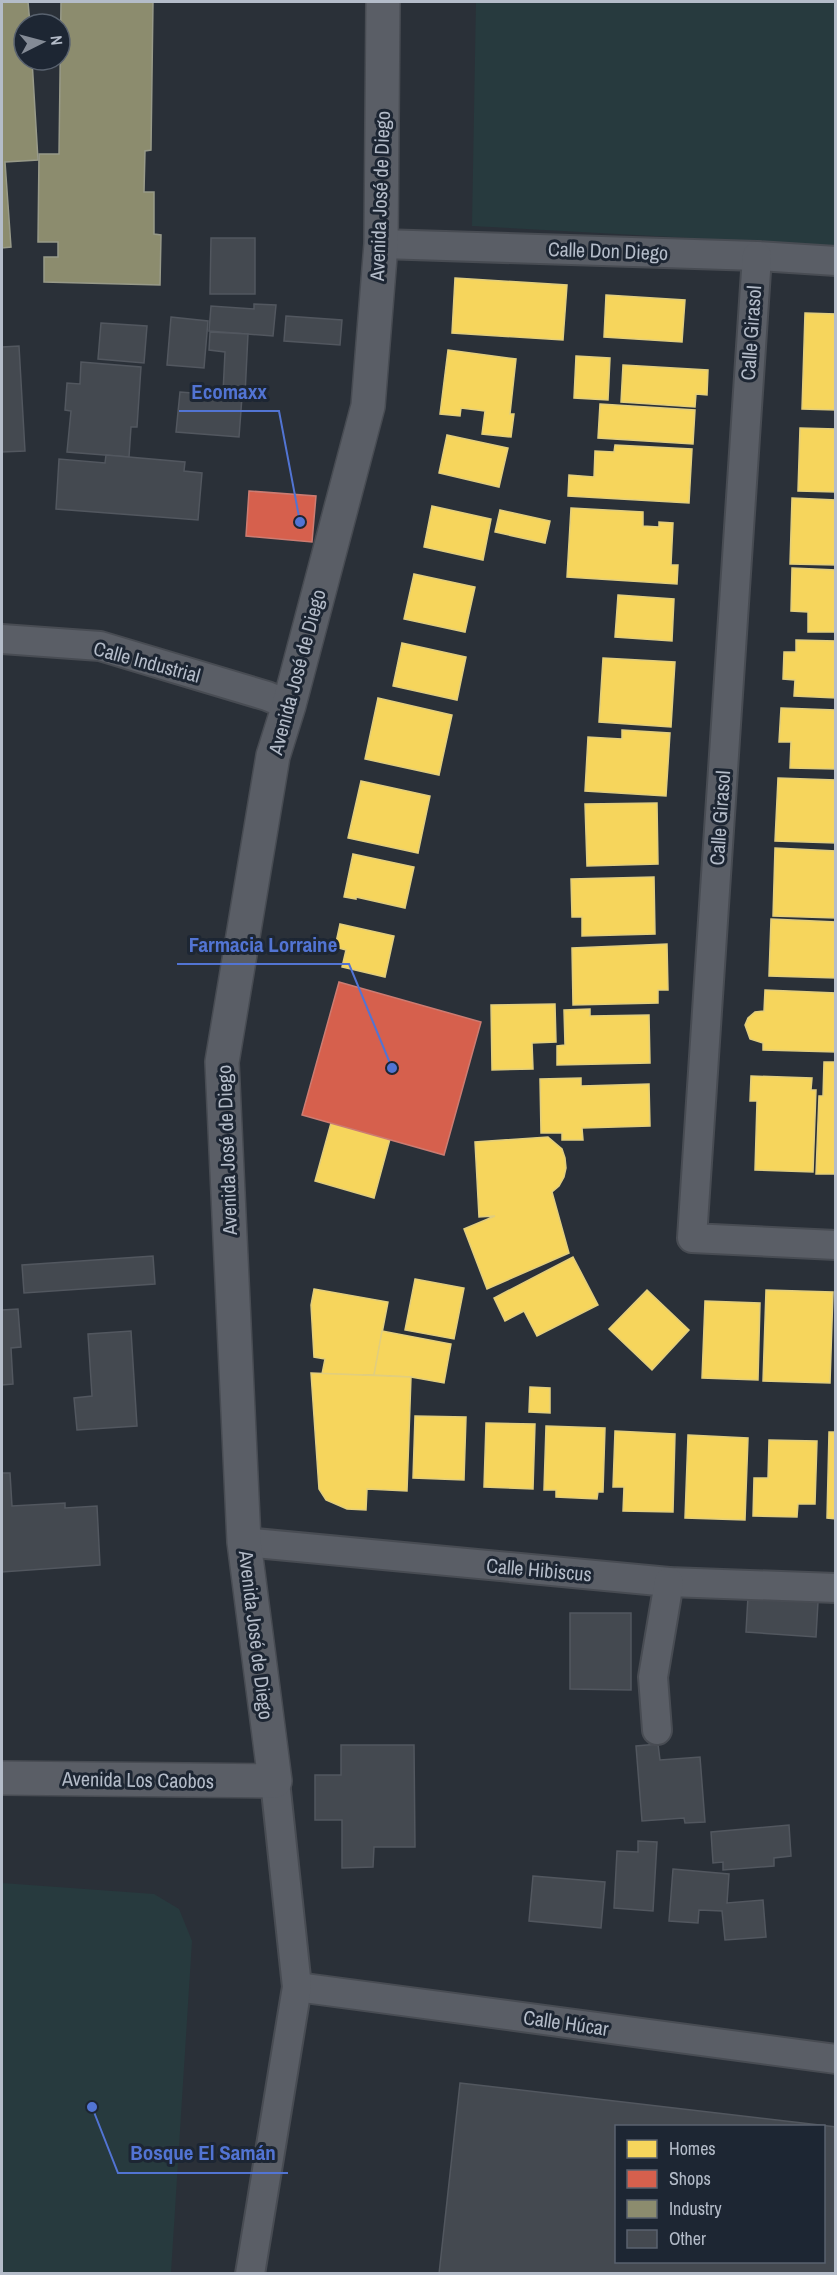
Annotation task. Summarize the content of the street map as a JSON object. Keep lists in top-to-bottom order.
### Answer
{
  "streets": {
    "street": [
      "Avenida José de Diego",
      "Calle Don Diego",
      "Calle Girasol",
      "Calle Industrial",
      "Calle Hibiscus",
      "Avenida Los Caobos",
      "Calle Húcar"
    ]
  },
  "crossings": [
    ["Avenida José de Diego", "Calle Don Diego"],
    ["Avenida José de Diego", "Calle Industrial"],
    ["Avenida José de Diego", "Calle Hibiscus"],
    ["Avenida José de Diego", "Avenida Los Caobos"],
    ["Avenida José de Diego", "Calle Húcar"],
    ["Calle Don Diego", "Calle Girasol"]
  ],
  "places": ["Ecomaxx", "Farmacia Lorraine", "Bosque El Samán"],
  "legend": [
    "Homes",
    "Shops",
    "Industry",
    "Other"
  ],
  "north": "right"
}
